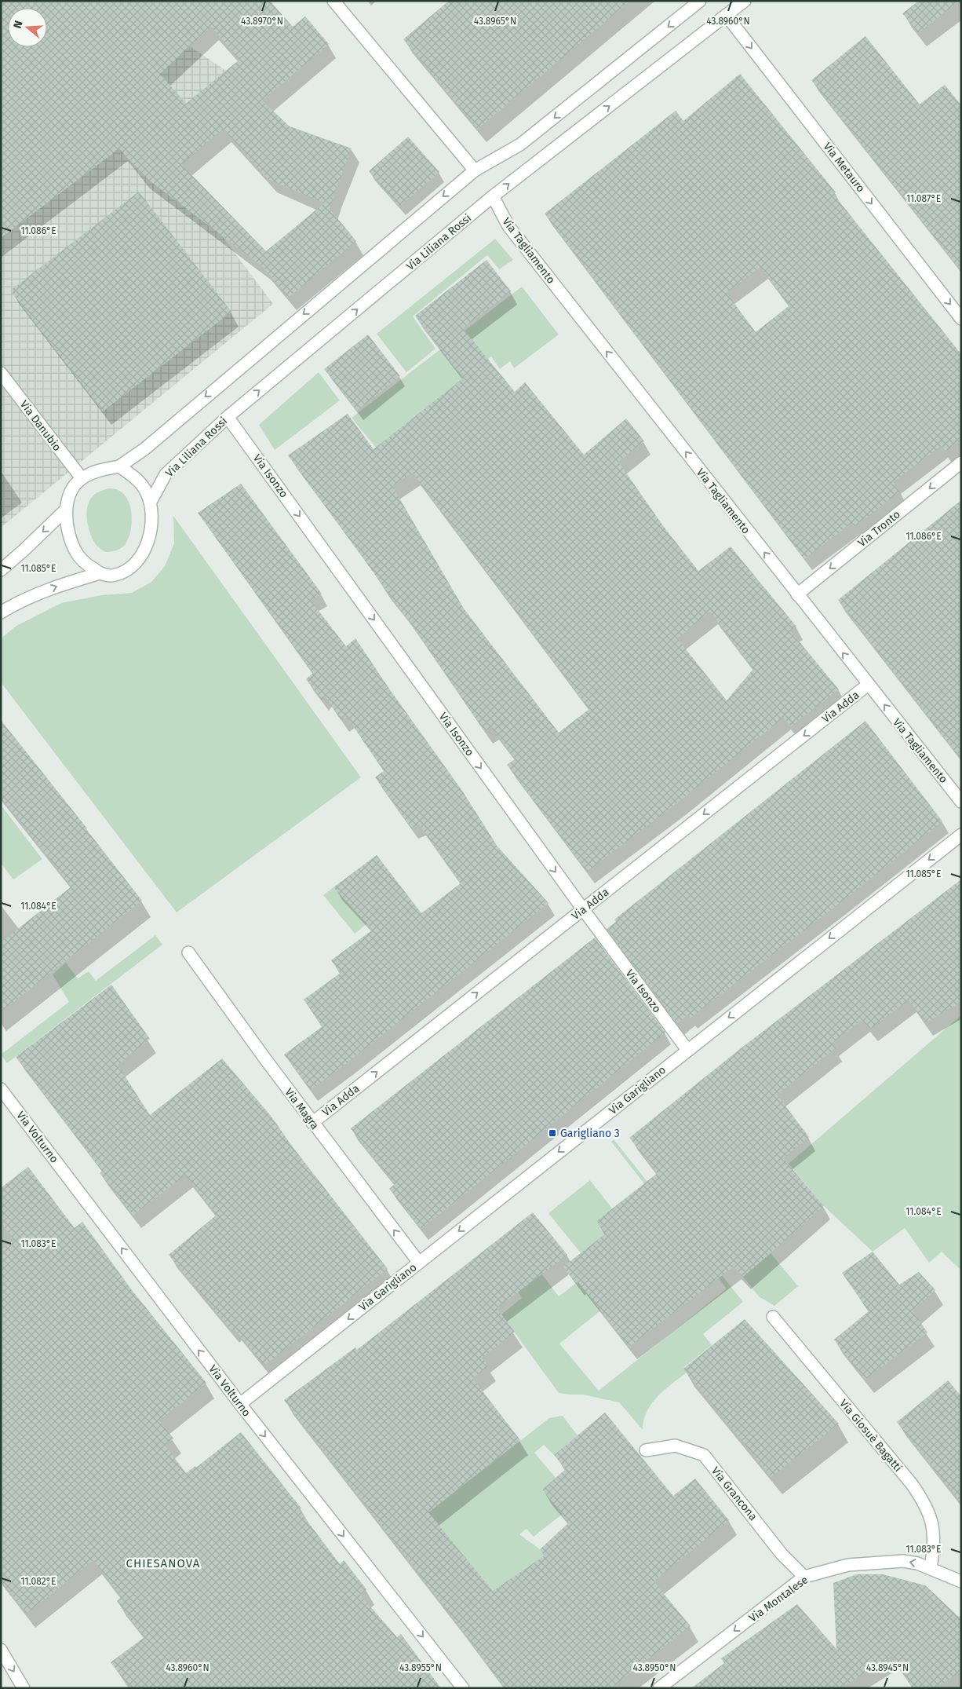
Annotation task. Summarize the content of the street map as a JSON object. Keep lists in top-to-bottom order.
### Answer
{
  "streets": {
    "street": [
      "Via Metauro",
      "Via Liliana Rossi",
      "Via Tagliamento",
      "Via Danubio",
      "Via Isonzo",
      "Via Tronto",
      "Via Adda",
      "Via Garigliano",
      "Via Magra",
      "Via Volturno",
      "Via Giosuè Bagatti",
      "Via Grancona",
      "Via Montalese"
    ]
  },
  "crossings": [
    ["Via Metauro", "Via Liliana Rossi"],
    ["Via Liliana Rossi", "Via Tagliamento"],
    ["Via Liliana Rossi", "Via Danubio"],
    ["Via Liliana Rossi", "Via Isonzo"],
    ["Via Tagliamento", "Via Tronto"],
    ["Via Tagliamento", "Via Adda"],
    ["Via Isonzo", "Via Adda"],
    ["Via Isonzo", "Via Garigliano"],
    ["Via Adda", "Via Magra"],
    ["Via Garigliano", "Via Magra"],
    ["Via Garigliano", "Via Volturno"],
    ["Via Giosuè Bagatti", "Via Montalese"],
    ["Via Grancona", "Via Montalese"]
  ],
  "one_way": [
    "Via Metauro",
    "Via Tagliamento",
    "Via Isonzo",
    "Via Tronto",
    "Via Garigliano",
    "Via Magra",
    "Via Montalese"
  ],
  "districts": ["CHIESANOVA"],
  "places": {
    "transit": ["Garigliano 3"]
  },
  "north": "left",
  "coordinates": [
    "43.8970°N",
    "43.8965°N",
    "43.8960°N",
    "11.087°E",
    "11.086°E",
    "11.085°E",
    "11.084°E",
    "11.083°E",
    "11.082°E",
    "43.8955°N",
    "43.8950°N",
    "43.8945°N"
  ]
}
